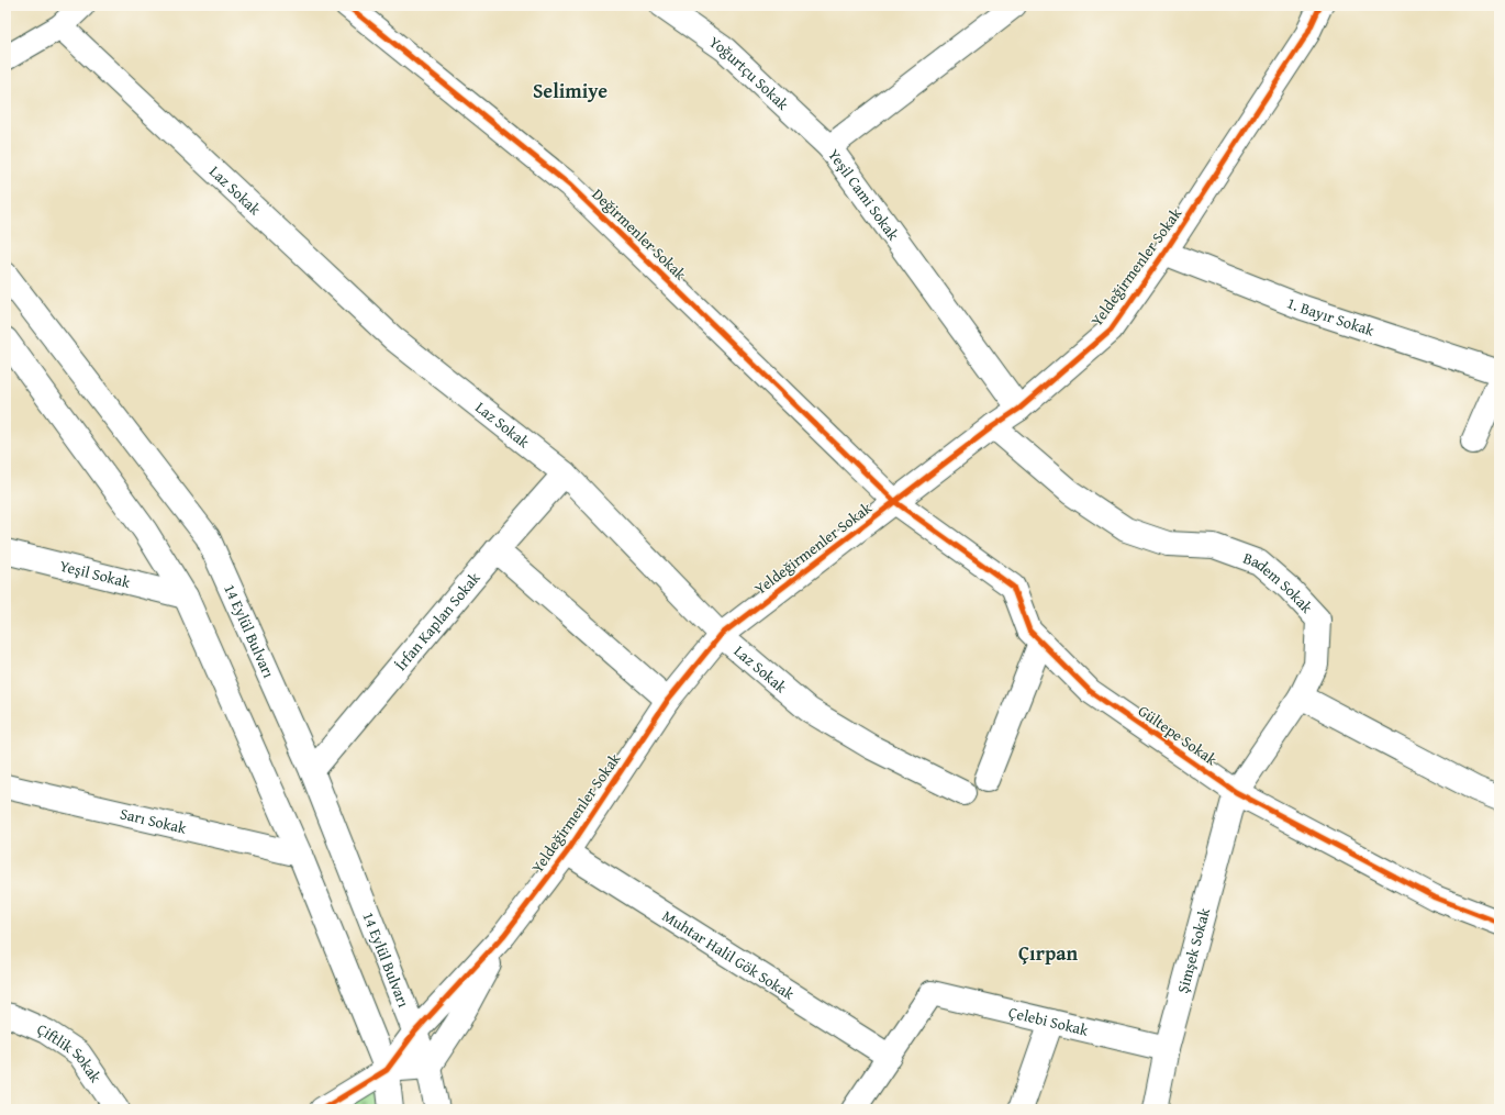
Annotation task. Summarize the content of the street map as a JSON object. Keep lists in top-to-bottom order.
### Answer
{
  "streets": {
    "street": [
      "Yoğurtçu Sokak",
      "Laz Sokak",
      "Yeşil Cami Sokak",
      "Değirmenler Sokak",
      "Yeldeğirmenler Sokak",
      "1. Bayır Sokak",
      "Yeşil Sokak",
      "Badem Sokak",
      "İrfan Kaplan Sokak",
      "14 Eylül Bulvarı",
      "Gültepe Sokak",
      "Sarı Sokak",
      "Şimşek Sokak",
      "Muhtar Halil Gök Sokak",
      "Çelebi Sokak",
      "Çiftlik Sokak"
    ]
  },
  "crossings": [
    ["Yoğurtçu Sokak", "Yeşil Cami Sokak"],
    ["Laz Sokak", "Yeldeğirmenler Sokak"],
    ["Laz Sokak", "İrfan Kaplan Sokak"],
    ["Yeşil Cami Sokak", "Yeldeğirmenler Sokak"],
    ["Değirmenler Sokak", "Yeldeğirmenler Sokak"],
    ["Değirmenler Sokak", "Gültepe Sokak"],
    ["Yeldeğirmenler Sokak", "1. Bayır Sokak"],
    ["Yeldeğirmenler Sokak", "Badem Sokak"],
    ["Yeldeğirmenler Sokak", "14 Eylül Bulvarı"],
    ["Yeldeğirmenler Sokak", "Gültepe Sokak"],
    ["Yeldeğirmenler Sokak", "Muhtar Halil Gök Sokak"],
    ["Badem Sokak", "Gültepe Sokak"],
    ["Badem Sokak", "Şimşek Sokak"],
    ["İrfan Kaplan Sokak", "14 Eylül Bulvarı"],
    ["Gültepe Sokak", "Şimşek Sokak"],
    ["Şimşek Sokak", "Çelebi Sokak"],
    ["Muhtar Halil Gök Sokak", "Çelebi Sokak"]
  ],
  "districts": ["Selimiye", "Çırpan"]
}
